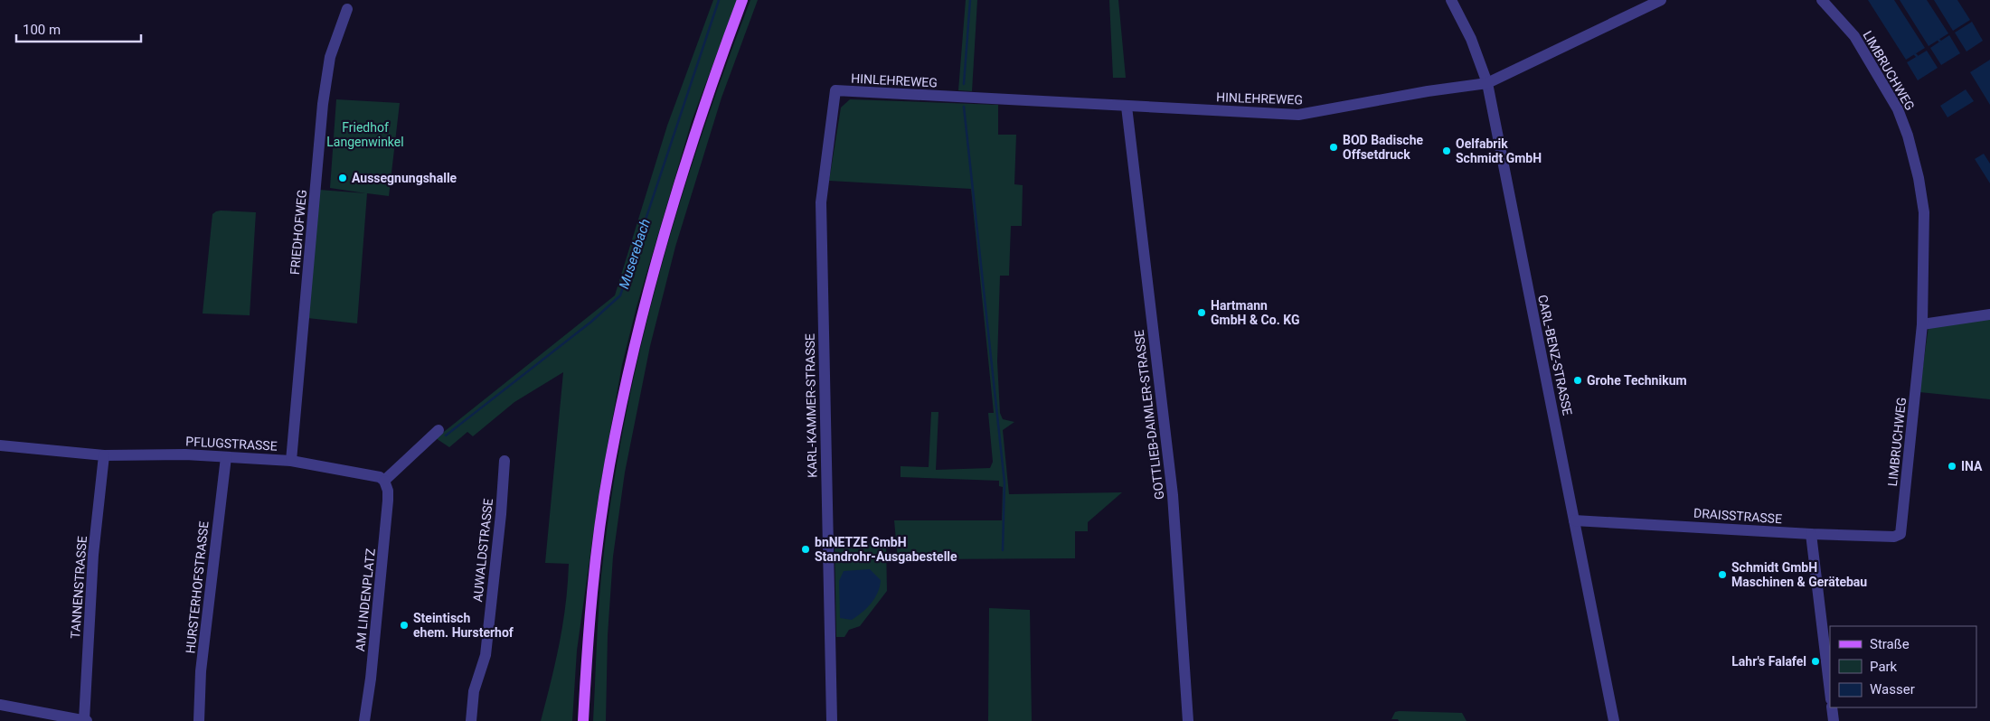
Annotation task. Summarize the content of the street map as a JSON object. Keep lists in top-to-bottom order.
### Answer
{
  "streets": {
    "street": [
      "LIMBRUCHWEG",
      "HINLEHREWEG",
      "FRIEDHOFWEG",
      "CARL-BENZ-STRASSE",
      "KARL-KAMMER-STRASSE",
      "GOTTLIEB-DAIMLER-STRASSE",
      "PFLUGSTRASSE",
      "DRAISSTRASSE",
      "AUWALDSTRASSE",
      "TANNENSTRASSE",
      "HURSTERHOFSTRASSE",
      "AM LINDENPLATZ"
    ]
  },
  "crossings": [
    ["LIMBRUCHWEG", "DRAISSTRASSE"],
    ["HINLEHREWEG", "CARL-BENZ-STRASSE"],
    ["HINLEHREWEG", "KARL-KAMMER-STRASSE"],
    ["HINLEHREWEG", "GOTTLIEB-DAIMLER-STRASSE"],
    ["FRIEDHOFWEG", "PFLUGSTRASSE"],
    ["CARL-BENZ-STRASSE", "DRAISSTRASSE"],
    ["PFLUGSTRASSE", "TANNENSTRASSE"],
    ["PFLUGSTRASSE", "HURSTERHOFSTRASSE"],
    ["PFLUGSTRASSE", "AM LINDENPLATZ"]
  ],
  "water": ["Muserebach"],
  "parks": ["Friedhof Langenwinkel"],
  "places": [
    "BOD Badische Offsetdruck",
    "Oelfabrik Schmidt GmbH",
    "Aussegnungshalle",
    "Hartmann GmbH & Co. KG",
    "Grohe Technikum",
    "INA",
    "bnNETZE GmbH Standrohr-Ausgabestelle",
    "Schmidt GmbH Maschinen & Gerätebau",
    "Steintisch ehem. Hursterhof",
    "Lahr's Falafel"
  ],
  "legend": ["Straße", "Park", "Wasser"],
  "scale_bar": "100 m"
}
